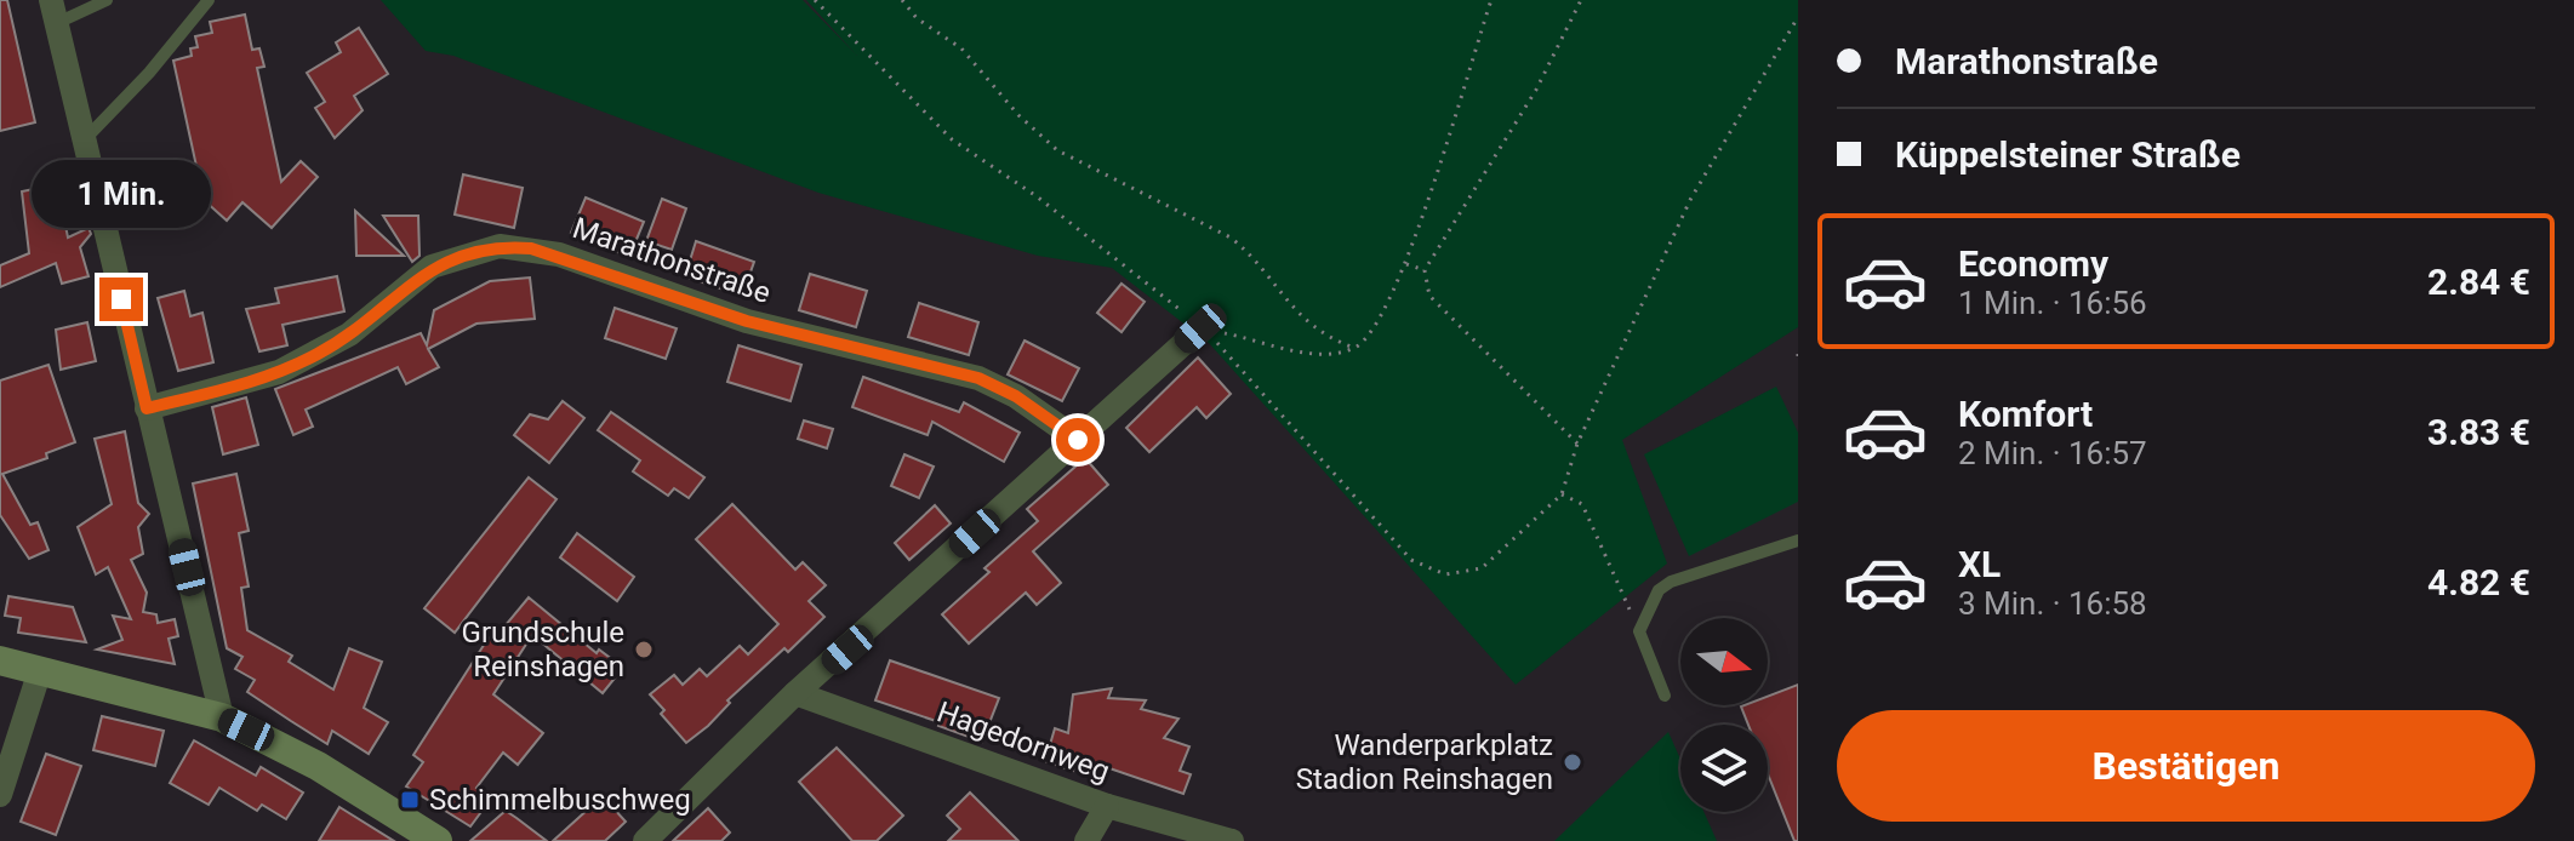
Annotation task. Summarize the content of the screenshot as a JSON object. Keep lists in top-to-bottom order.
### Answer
{
  "streets": {
    "street": ["Marathonstraße", "Hagedornweg"]
  },
  "places": {
    "other": ["Grundschule Reinshagen", "Wanderparkplatz Stadion Reinshagen"],
    "transit": ["Schimmelbuschweg"]
  },
  "north": "right",
  "page": {
    "banner": ["Marathonstraße", "Küppelsteiner Straße"],
    "bubble": "1 Min.",
    "list": [
      {
        "name": "Economy",
        "note": "1 Min. · 16:56",
        "value": "2.84 €"
      },
      {
        "name": "Komfort",
        "note": "2 Min. · 16:57",
        "value": "3.83 €"
      },
      {
        "name": "XL",
        "note": "3 Min. · 16:58",
        "value": "4.82 €"
      }
    ],
    "buttons": "Bestätigen"
  }
}
